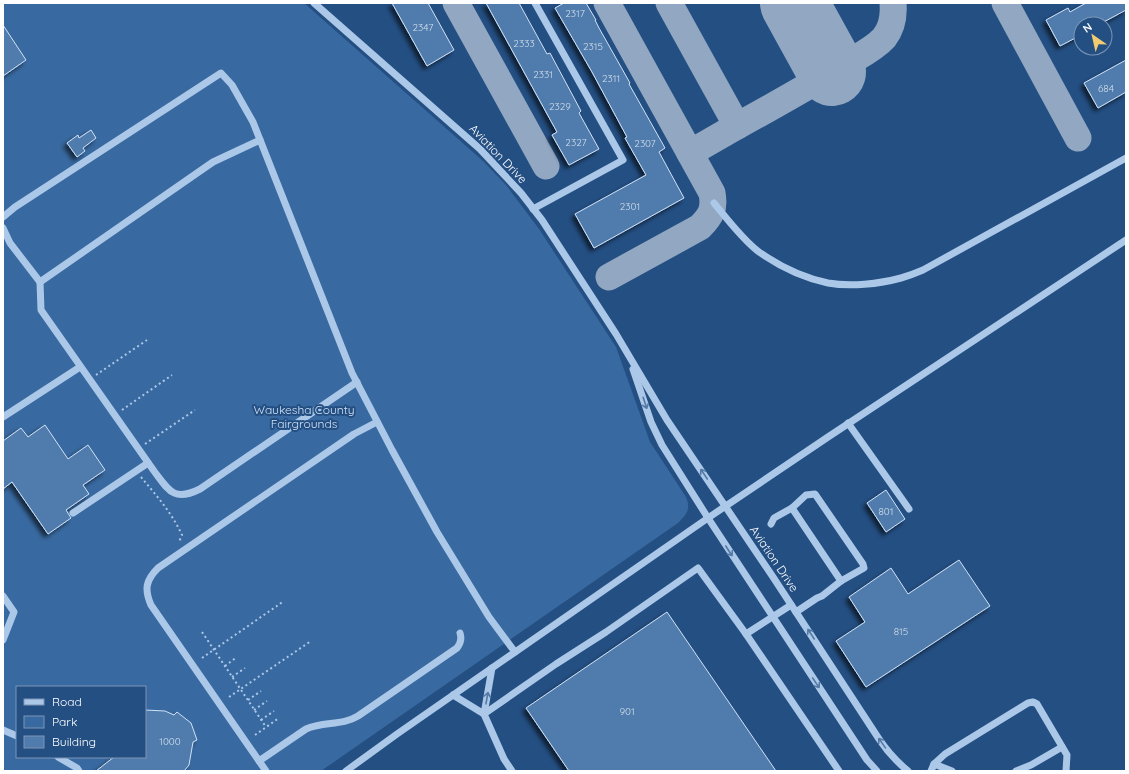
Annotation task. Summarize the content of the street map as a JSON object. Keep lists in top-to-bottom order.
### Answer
{
  "streets": {
    "street": ["Aviation Drive"]
  },
  "parks": ["Waukesha County Fairgrounds"],
  "house_numbers": [
    "2317",
    "2347",
    "2333",
    "2315",
    "2331",
    "2311",
    "684",
    "2329",
    "2327",
    "2307",
    "2301",
    "801",
    "815",
    "901",
    "1000"
  ],
  "legend": ["Road", "Park", "Building"],
  "north": "top left"
}
